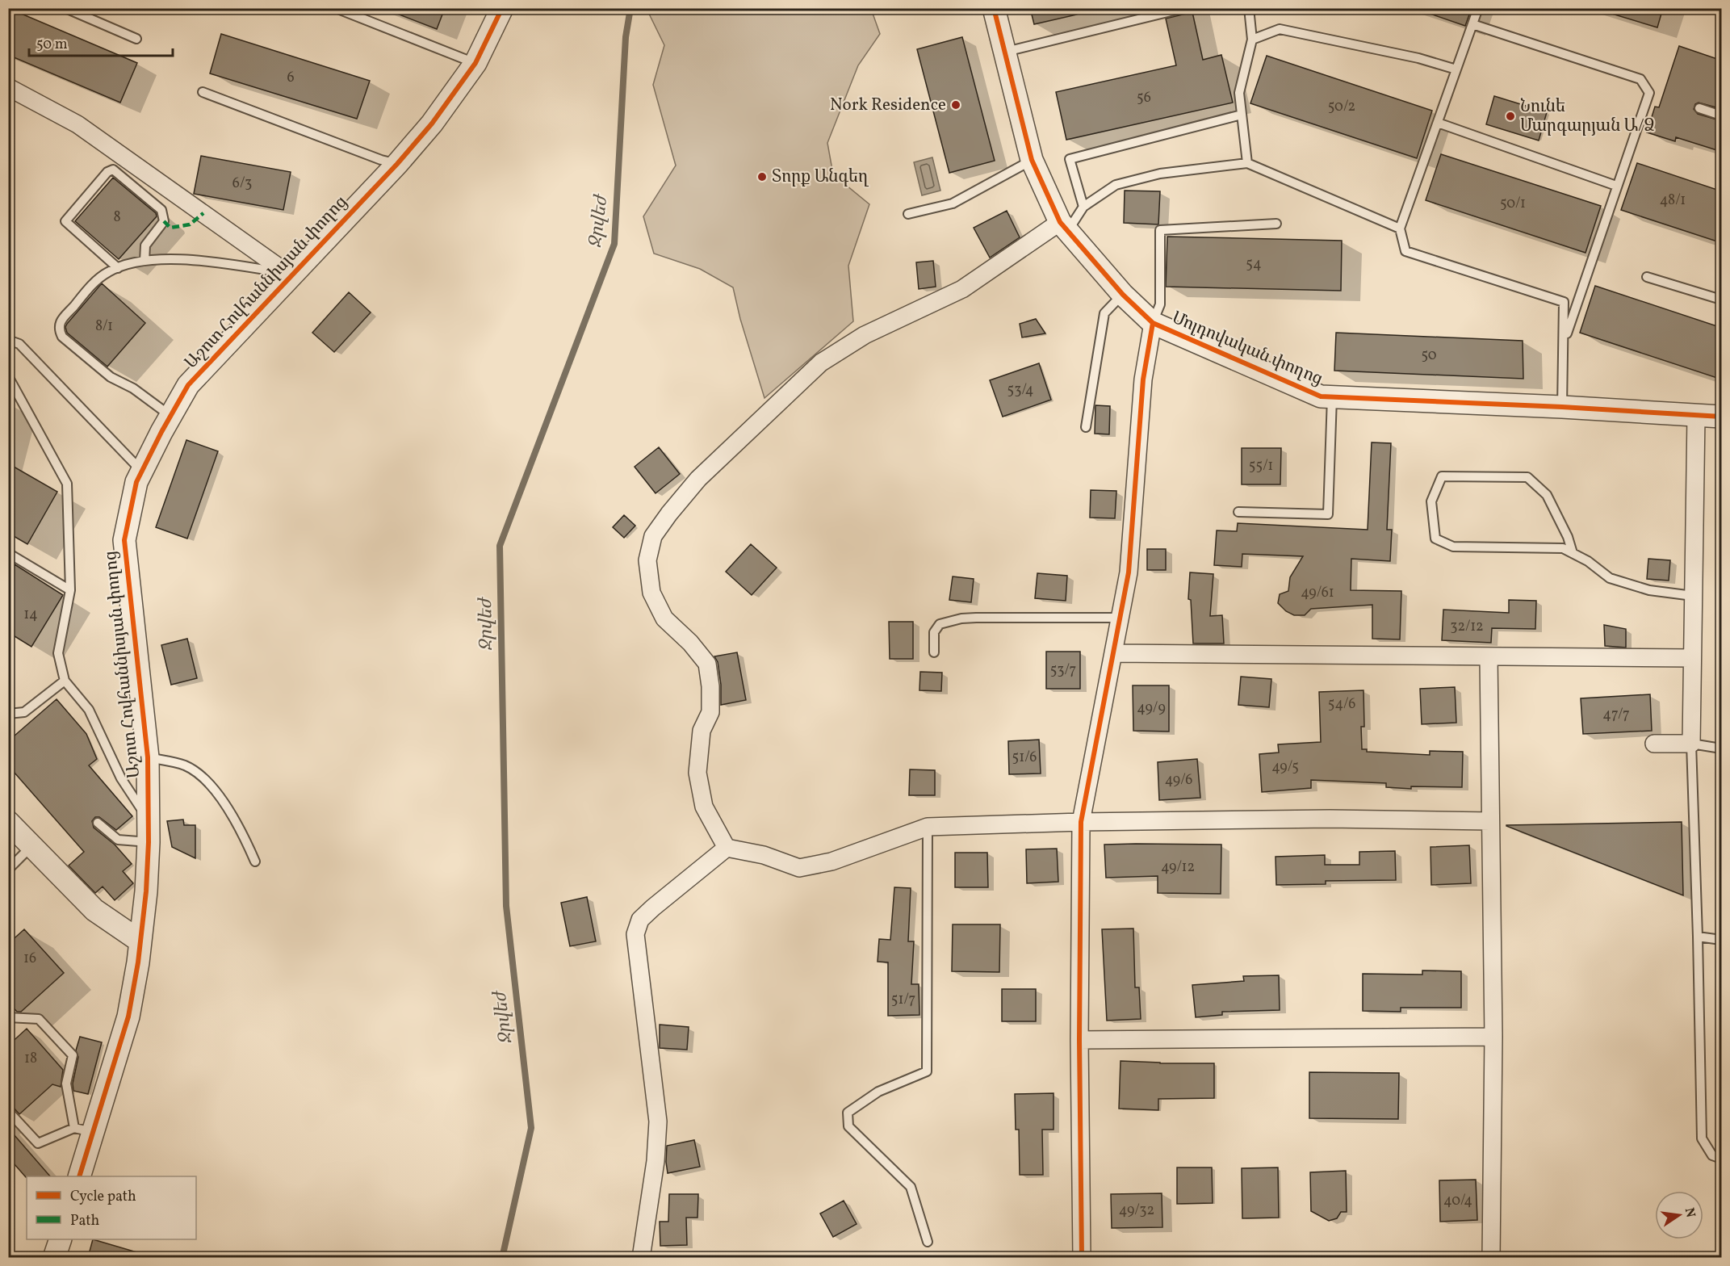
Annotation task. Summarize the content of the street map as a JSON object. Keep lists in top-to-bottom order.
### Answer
{
  "streets": {
    "street": ["Աշոտ Հովհաննիսյան փողոց", "Մոլդովական փողոց"]
  },
  "water": ["Ջրվեժ"],
  "places": ["Nork Residence", "Նունե Մարգարյան Ա/Ձ", "Տորք Անգեղ"],
  "house_numbers": [
    "6",
    "56",
    "50/2",
    "6/3",
    "48/1",
    "50/1",
    "8",
    "54",
    "8/1",
    "50",
    "53/4",
    "55/1",
    "49/61",
    "14",
    "32/12",
    "53/7",
    "54/6",
    "49/9",
    "47/7",
    "51/6",
    "49/5",
    "49/6",
    "49/12",
    "16",
    "51/7",
    "18",
    "40/4",
    "49/32"
  ],
  "legend": ["Cycle path", "Path"],
  "scale_bar": "50 m",
  "north": "right"
}
